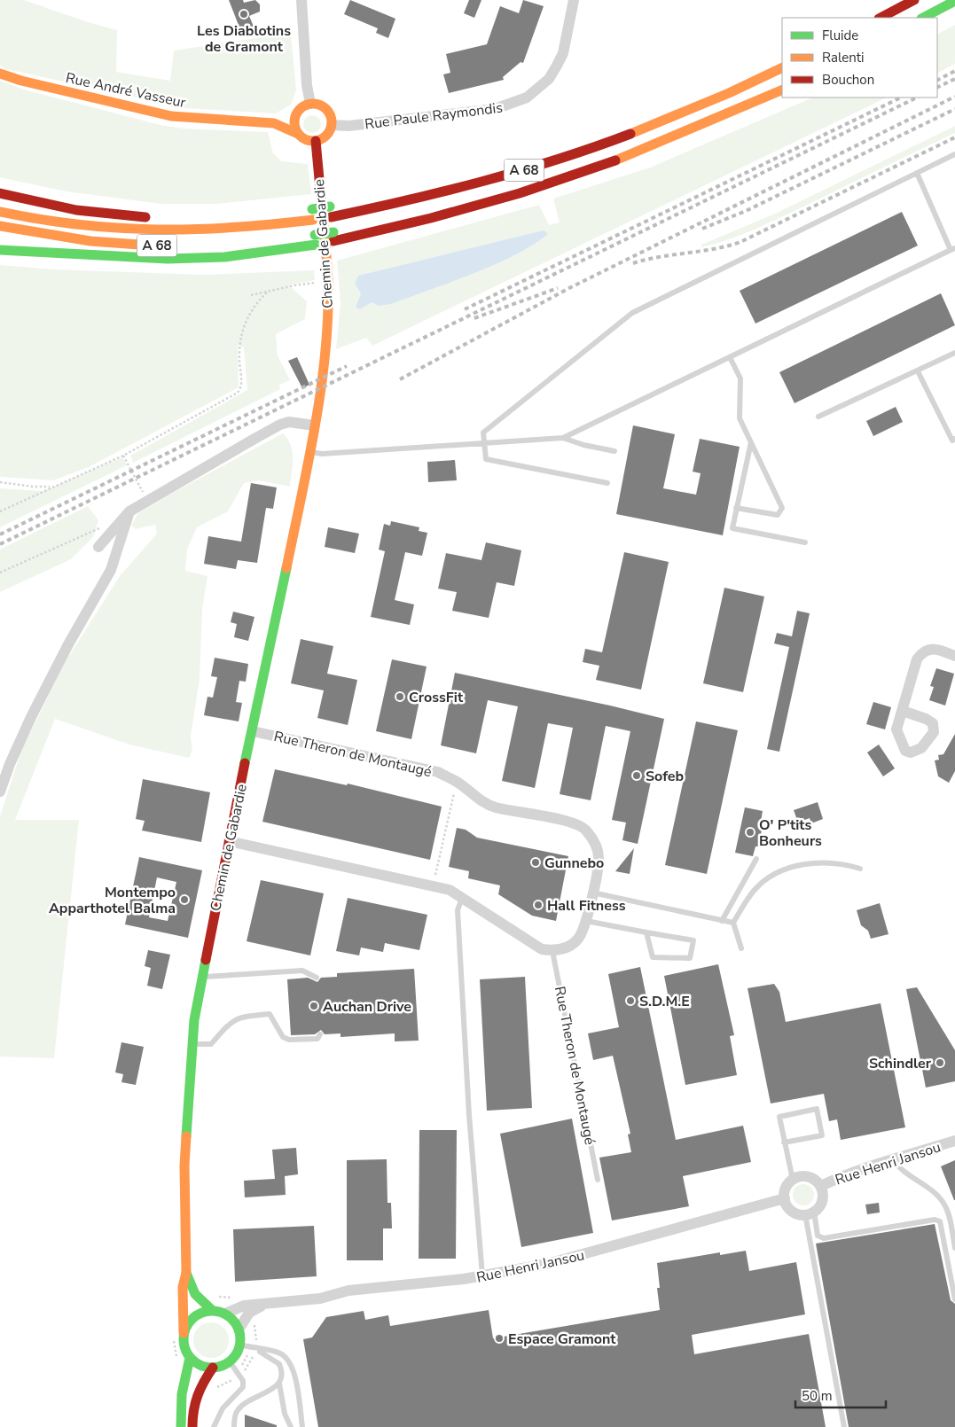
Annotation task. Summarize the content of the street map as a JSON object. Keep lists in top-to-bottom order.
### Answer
{
  "streets": {
    "main road": ["Rue André Vasseur", "A 68", "Chemin de Gabardie"],
    "street": ["Rue Paule Raymondis", "Rue Theron de Montaugé", "Rue Henri Jansou"]
  },
  "crossings": [
    ["Rue André Vasseur", "Rue Paule Raymondis"],
    ["Rue André Vasseur", "Chemin de Gabardie"],
    ["Rue Paule Raymondis", "Chemin de Gabardie"],
    ["Chemin de Gabardie", "Rue Theron de Montaugé"],
    ["Chemin de Gabardie", "Rue Henri Jansou"]
  ],
  "places": [
    "Les Diablotins de Gramont",
    "CrossFit",
    "Sofeb",
    "O' P'tits Bonheurs",
    "Gunnebo",
    "Montempo Apparthotel Balma",
    "Hall Fitness",
    "S.D.M.E",
    "Auchan Drive",
    "Schindler",
    "Espace Gramont"
  ],
  "legend": ["Fluide", "Ralenti", "Bouchon"],
  "scale_bar": "50 m"
}
